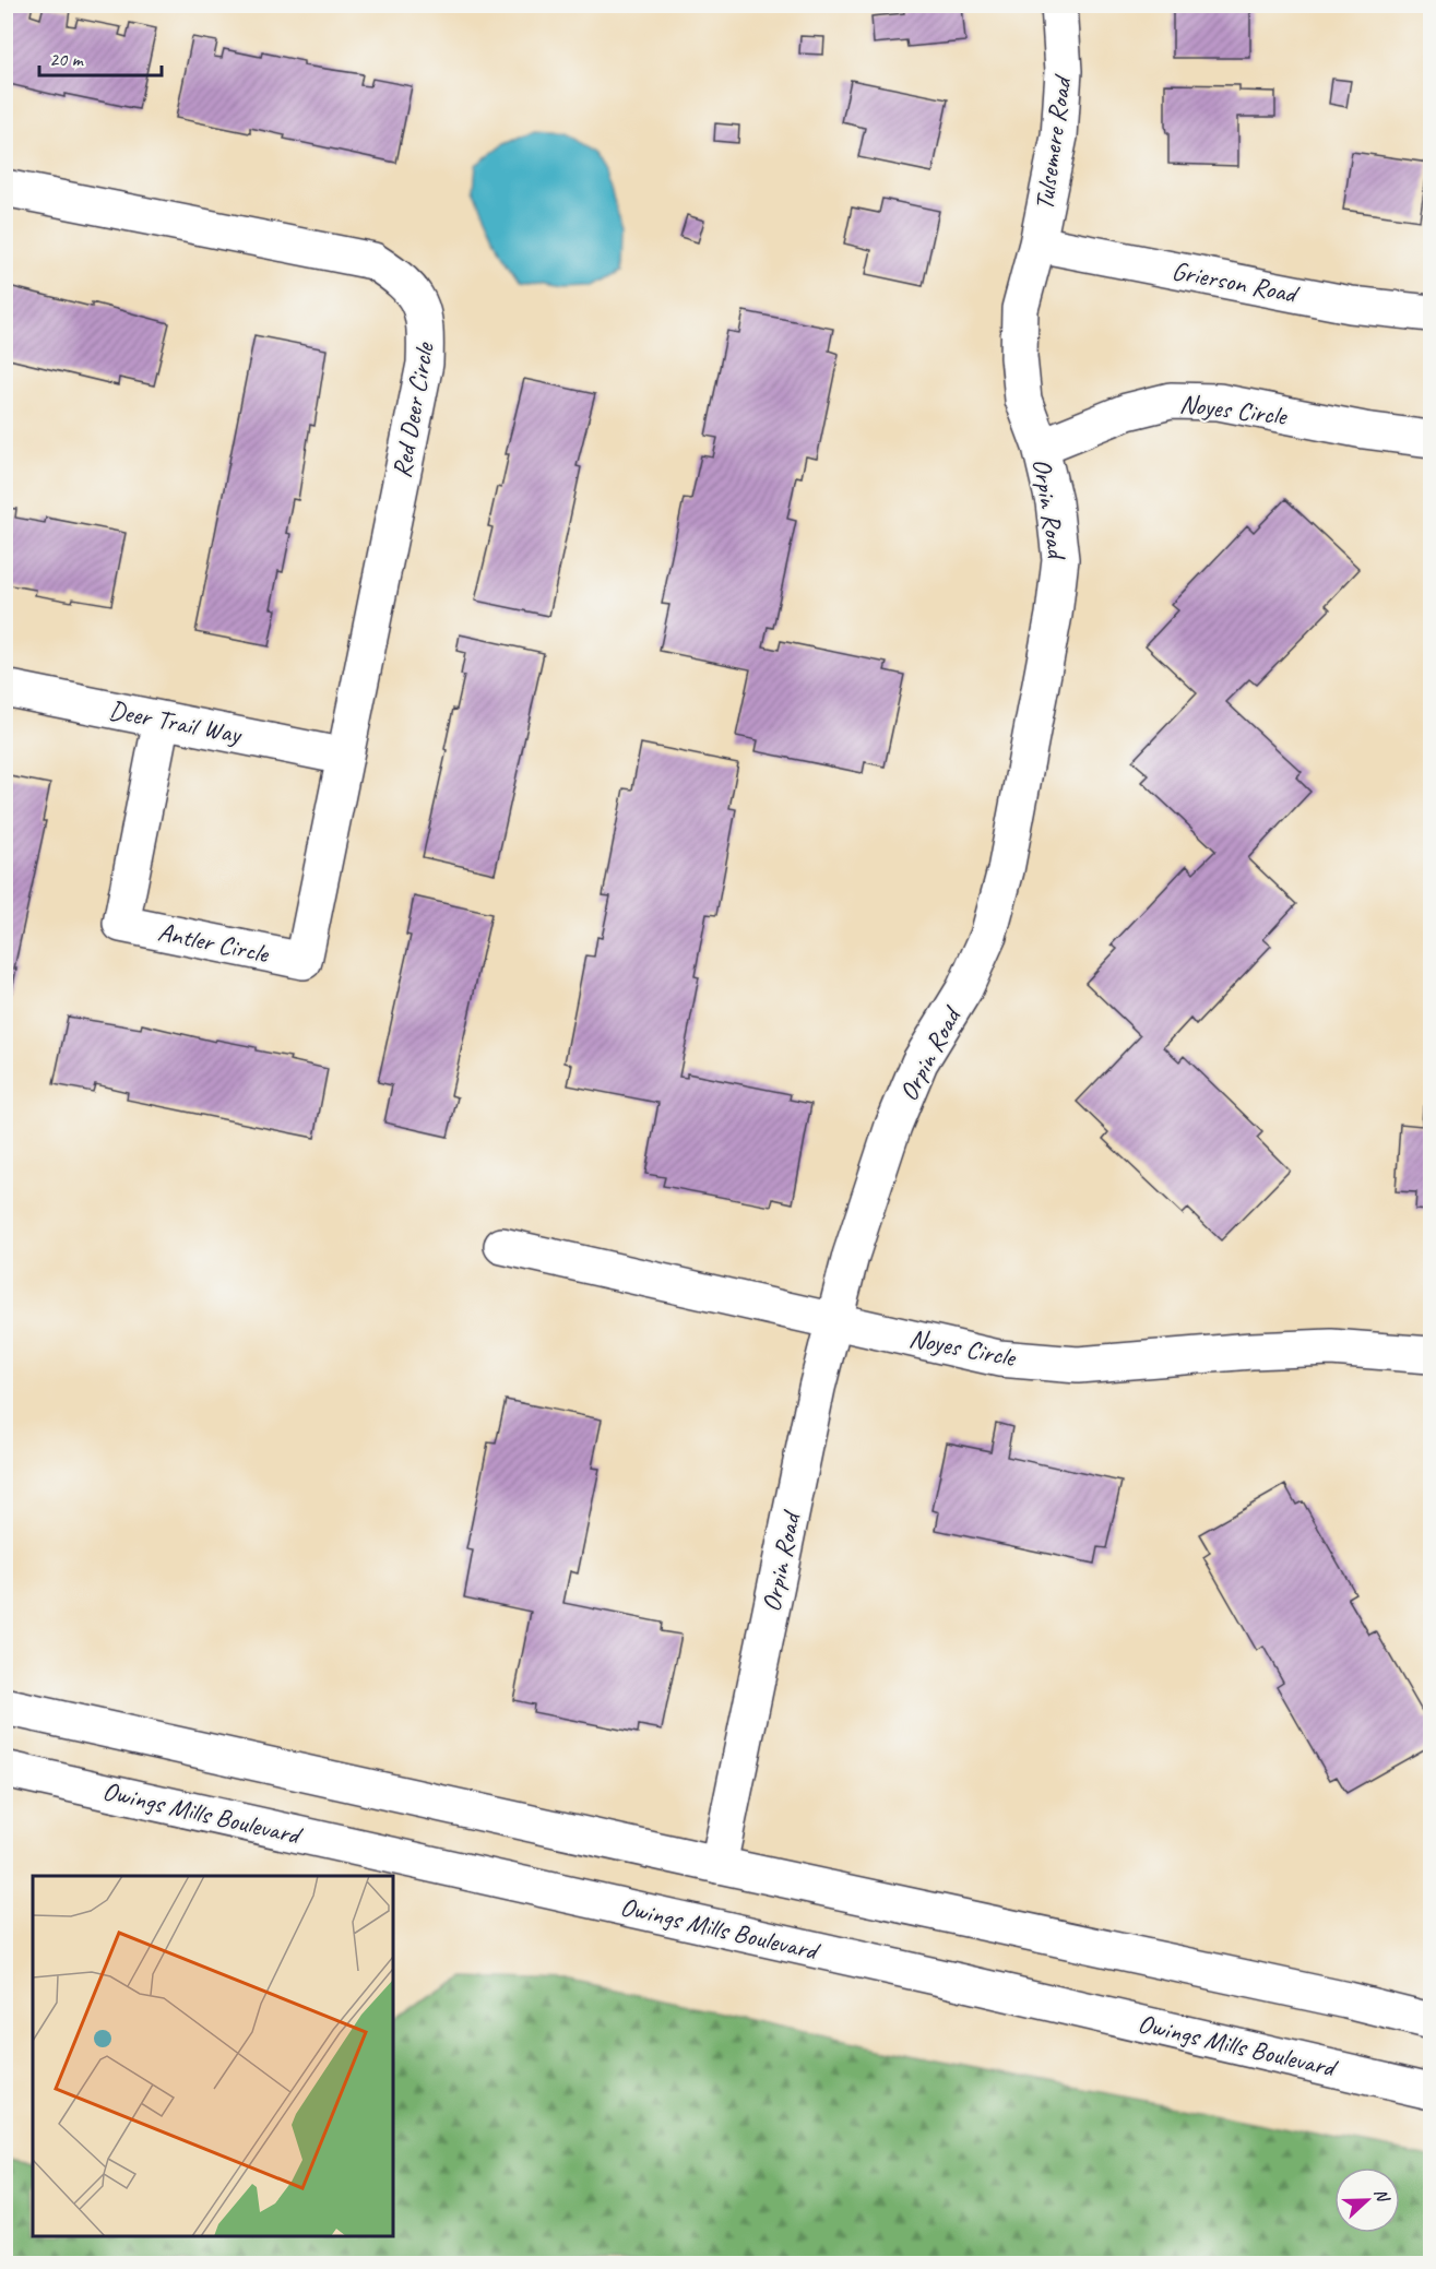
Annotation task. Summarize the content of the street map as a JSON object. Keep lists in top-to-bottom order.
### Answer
{
  "streets": {
    "street": [
      "Tulsemere Road",
      "Grierson Road",
      "Noyes Circle",
      "Red Deer Circle",
      "Orpin Road",
      "Deer Trail Way",
      "Antler Circle",
      "Owings Mills Boulevard"
    ]
  },
  "crossings": [
    ["Tulsemere Road", "Grierson Road"],
    ["Tulsemere Road", "Orpin Road"],
    ["Grierson Road", "Orpin Road"],
    ["Noyes Circle", "Orpin Road"],
    ["Red Deer Circle", "Deer Trail Way"],
    ["Red Deer Circle", "Antler Circle"],
    ["Deer Trail Way", "Antler Circle"]
  ],
  "scale_bar": "20 m",
  "north": "right"
}
